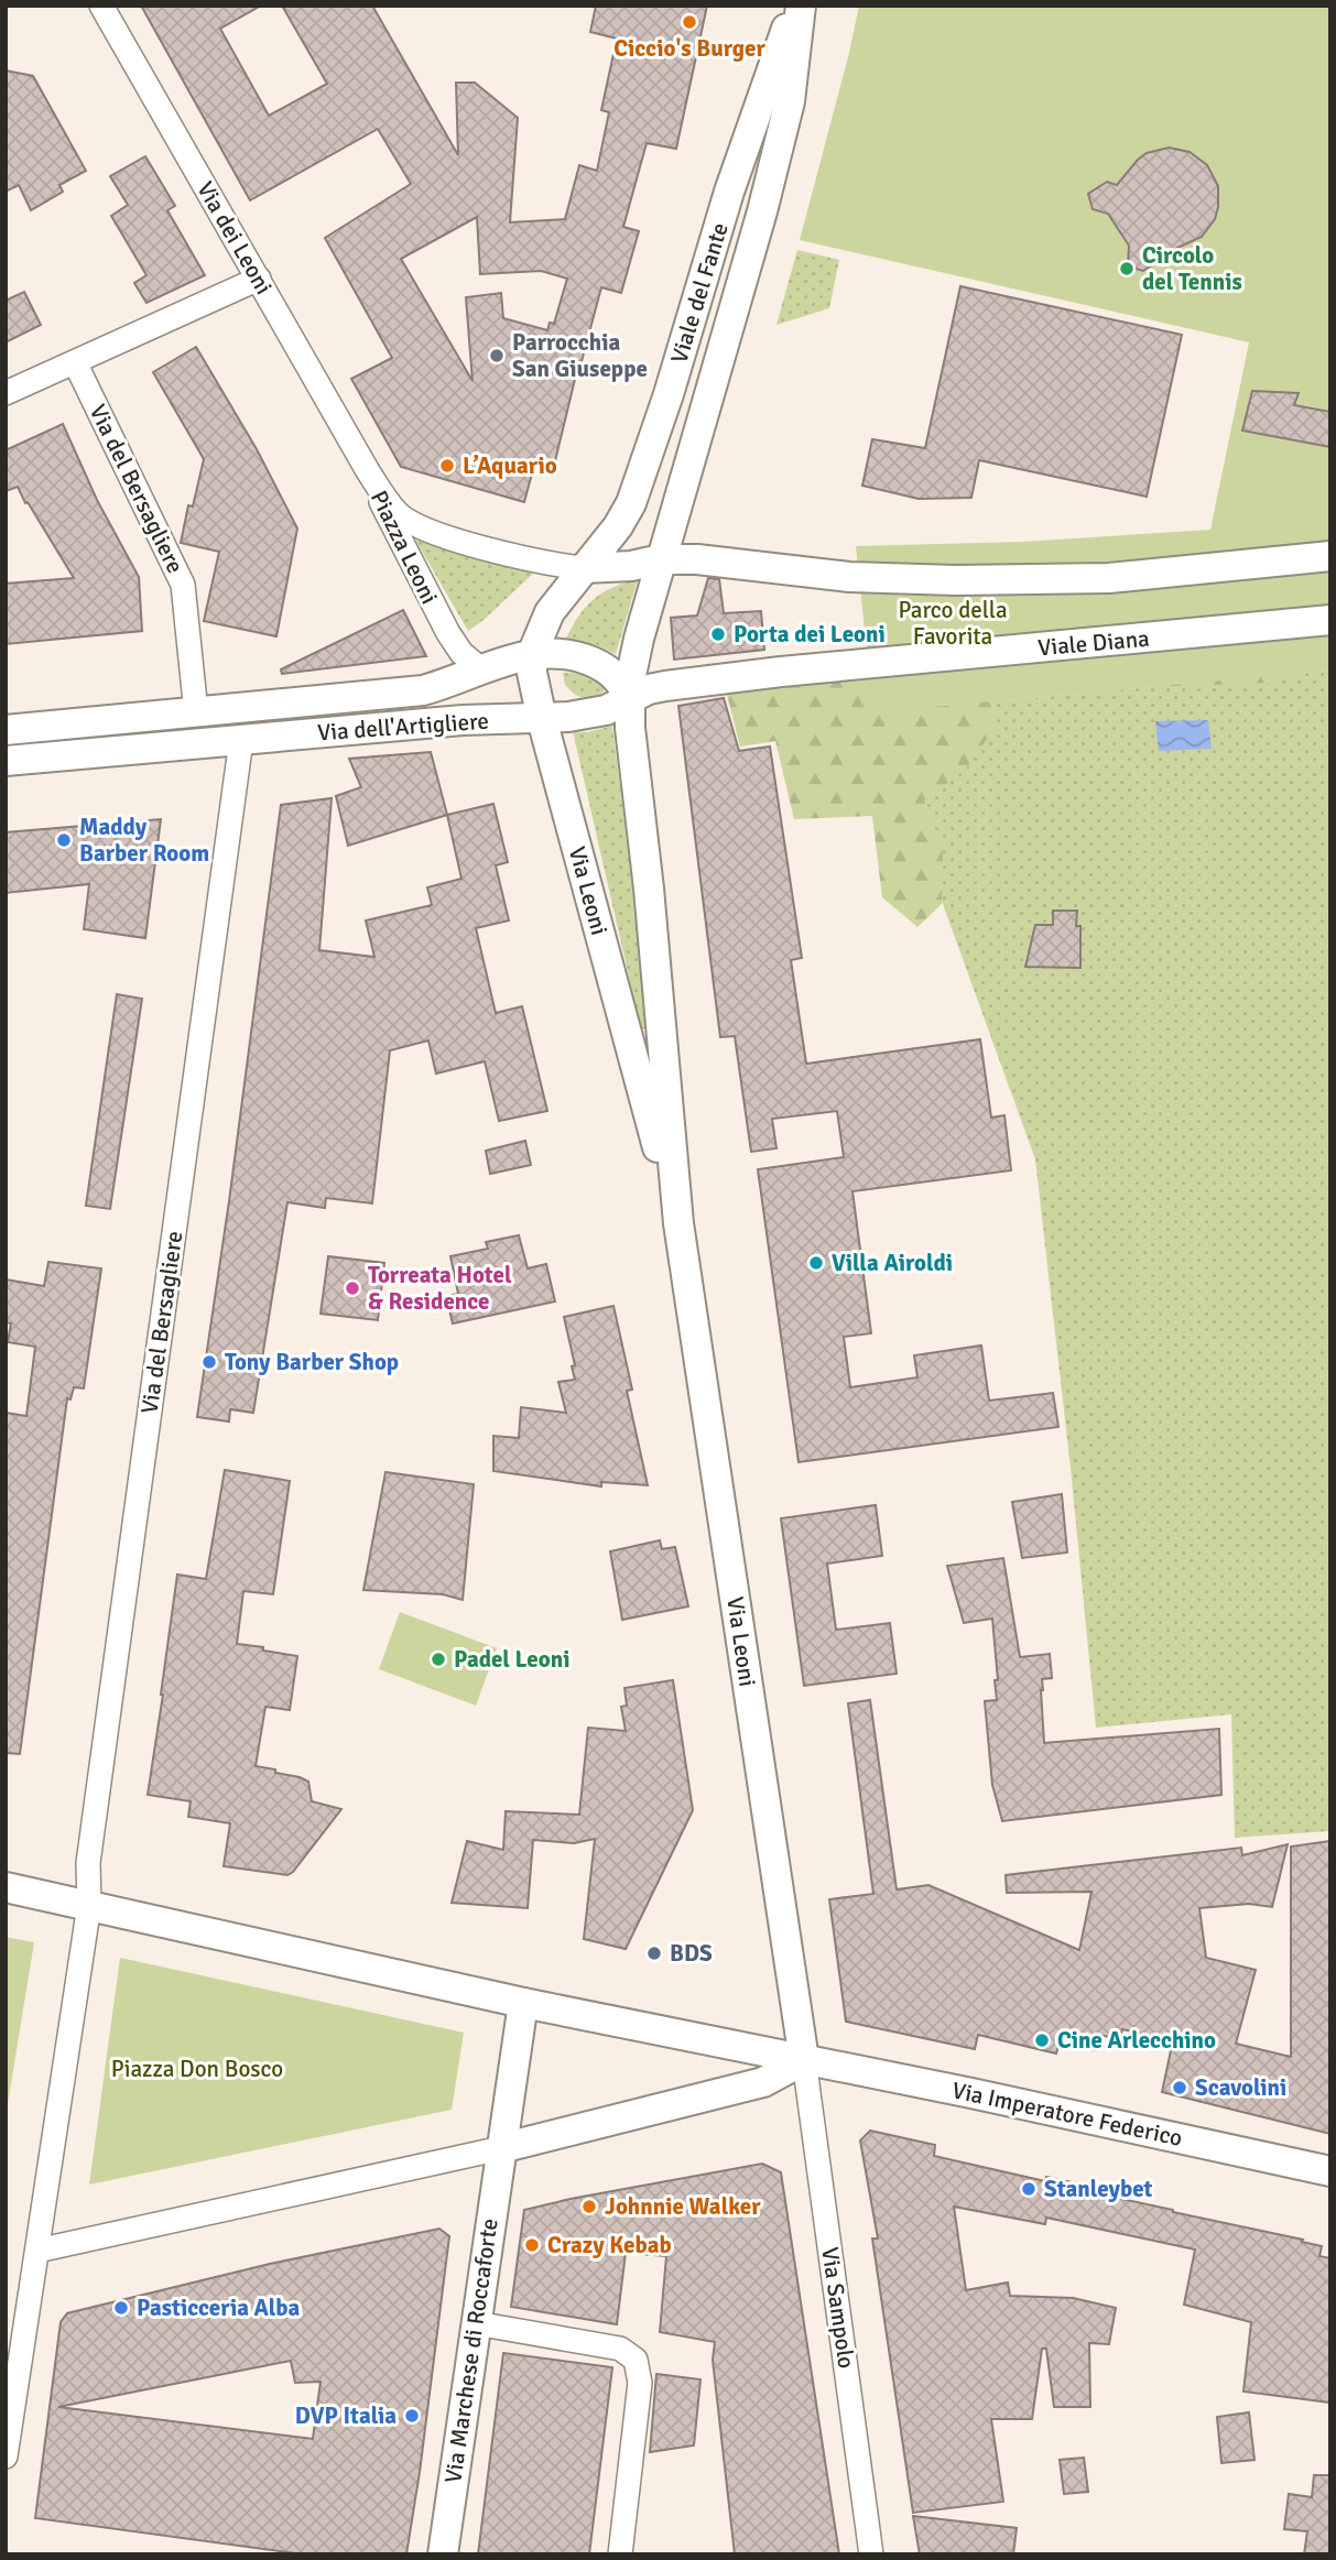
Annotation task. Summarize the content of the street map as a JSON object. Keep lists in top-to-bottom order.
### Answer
{
  "streets": {
    "street": [
      "Via dei Leoni",
      "Viale del Fante",
      "Via del Bersagliere",
      "Piazza Leoni",
      "Viale Diana",
      "Via dell'Artigliere",
      "Via Leoni",
      "Via Imperatore Federico",
      "Via Sampolo",
      "Via Marchese di Roccaforte"
    ]
  },
  "crossings": [
    ["Via dei Leoni", "Piazza Leoni"],
    ["Viale del Fante", "Piazza Leoni"],
    ["Viale del Fante", "Via Leoni"],
    ["Via del Bersagliere", "Via dell'Artigliere"],
    ["Piazza Leoni", "Via dell'Artigliere"],
    ["Viale Diana", "Via dell'Artigliere"],
    ["Viale Diana", "Via Leoni"],
    ["Via dell'Artigliere", "Via Leoni"],
    ["Via Leoni", "Via Imperatore Federico"],
    ["Via Leoni", "Via Sampolo"],
    ["Via Imperatore Federico", "Via Sampolo"]
  ],
  "parks": ["Parco della Favorita", "Piazza Don Bosco"],
  "places": [
    "Ciccio's Burger",
    "Circolo del Tennis",
    "Parrocchia San Giuseppe",
    "L’Aquario",
    "Porta dei Leoni",
    "Maddy Barber Room",
    "Villa Airoldi",
    "Torreata Hotel & Residence",
    "Tony Barber Shop",
    "Padel Leoni",
    "BDS",
    "Cine Arlecchino",
    "Scavolini",
    "Stanleybet",
    "Johnnie Walker",
    "Crazy Kebab",
    "Pasticceria Alba",
    "DVP Italia"
  ]
}
